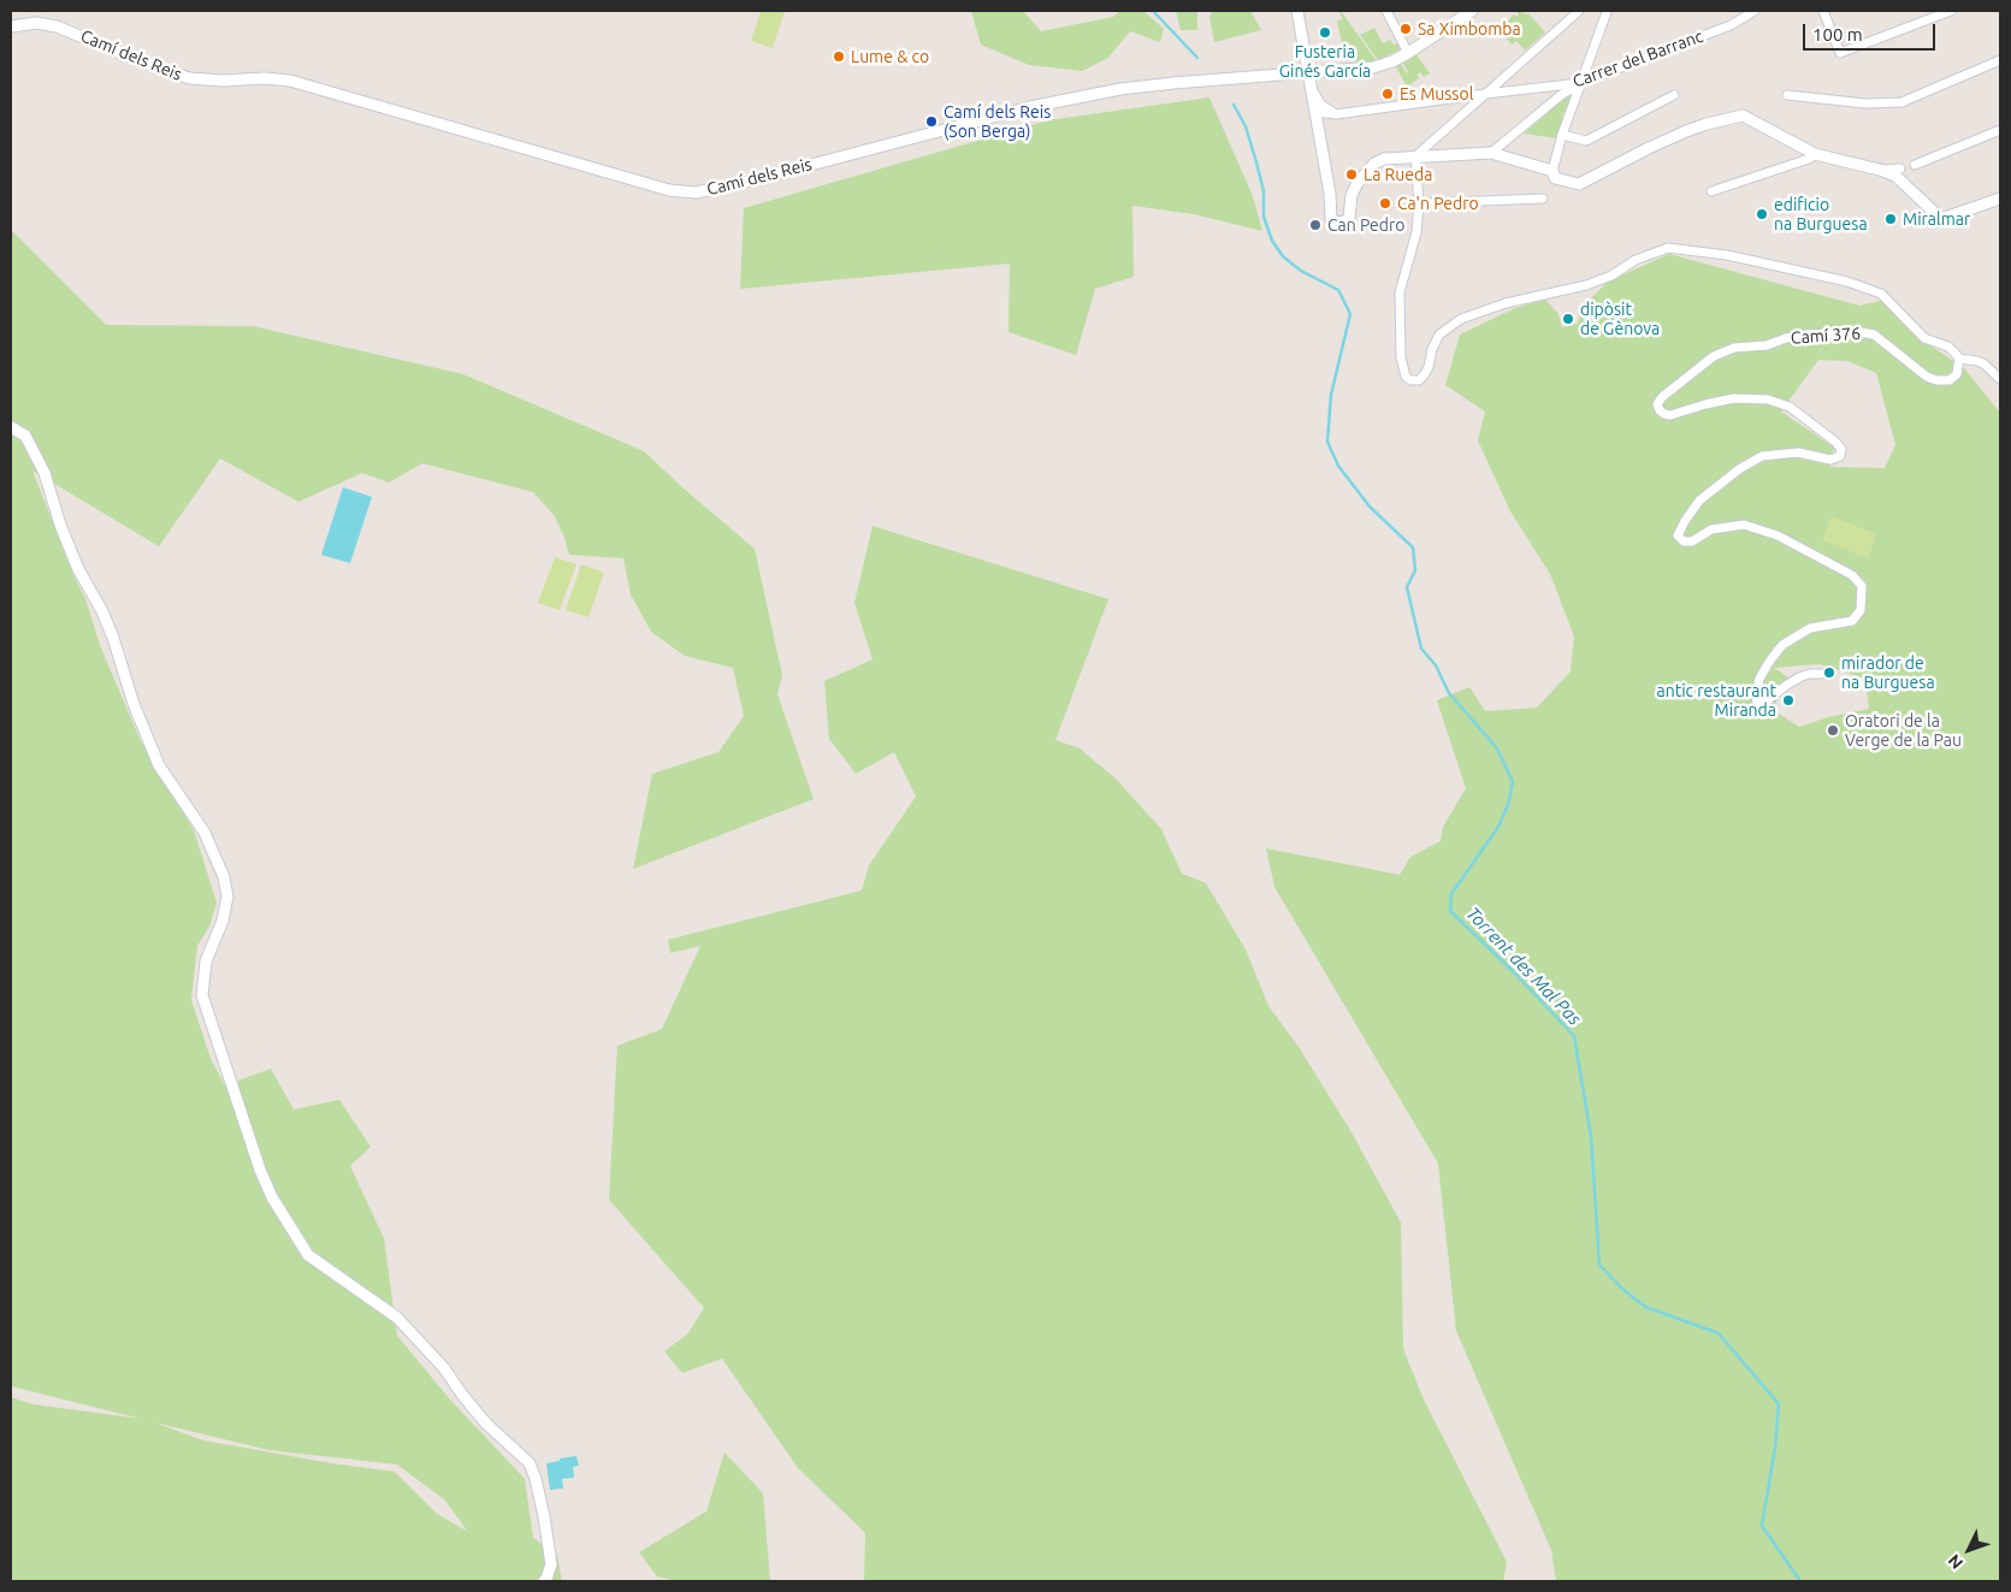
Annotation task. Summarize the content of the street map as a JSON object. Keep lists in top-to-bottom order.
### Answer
{
  "streets": {
    "street": ["Camí dels Reis", "Carrer del Barranc", "Camí 376"]
  },
  "water": ["Torrent des Mal Pas"],
  "places": [
    "Sa Ximbomba",
    "Fusteria Ginés García",
    "Lume & co",
    "Es Mussol",
    "Camí dels Reis (Son Berga)",
    "La Rueda",
    "Ca'n Pedro",
    "edificio na Burguesa",
    "Miralmar",
    "Can Pedro",
    "dipòsit de Gènova",
    "mirador de na Burguesa",
    "antic restaurant Miranda",
    "Oratori de la Verge de la Pau"
  ],
  "scale_bar": "100 m",
  "north": "bottom left"
}
